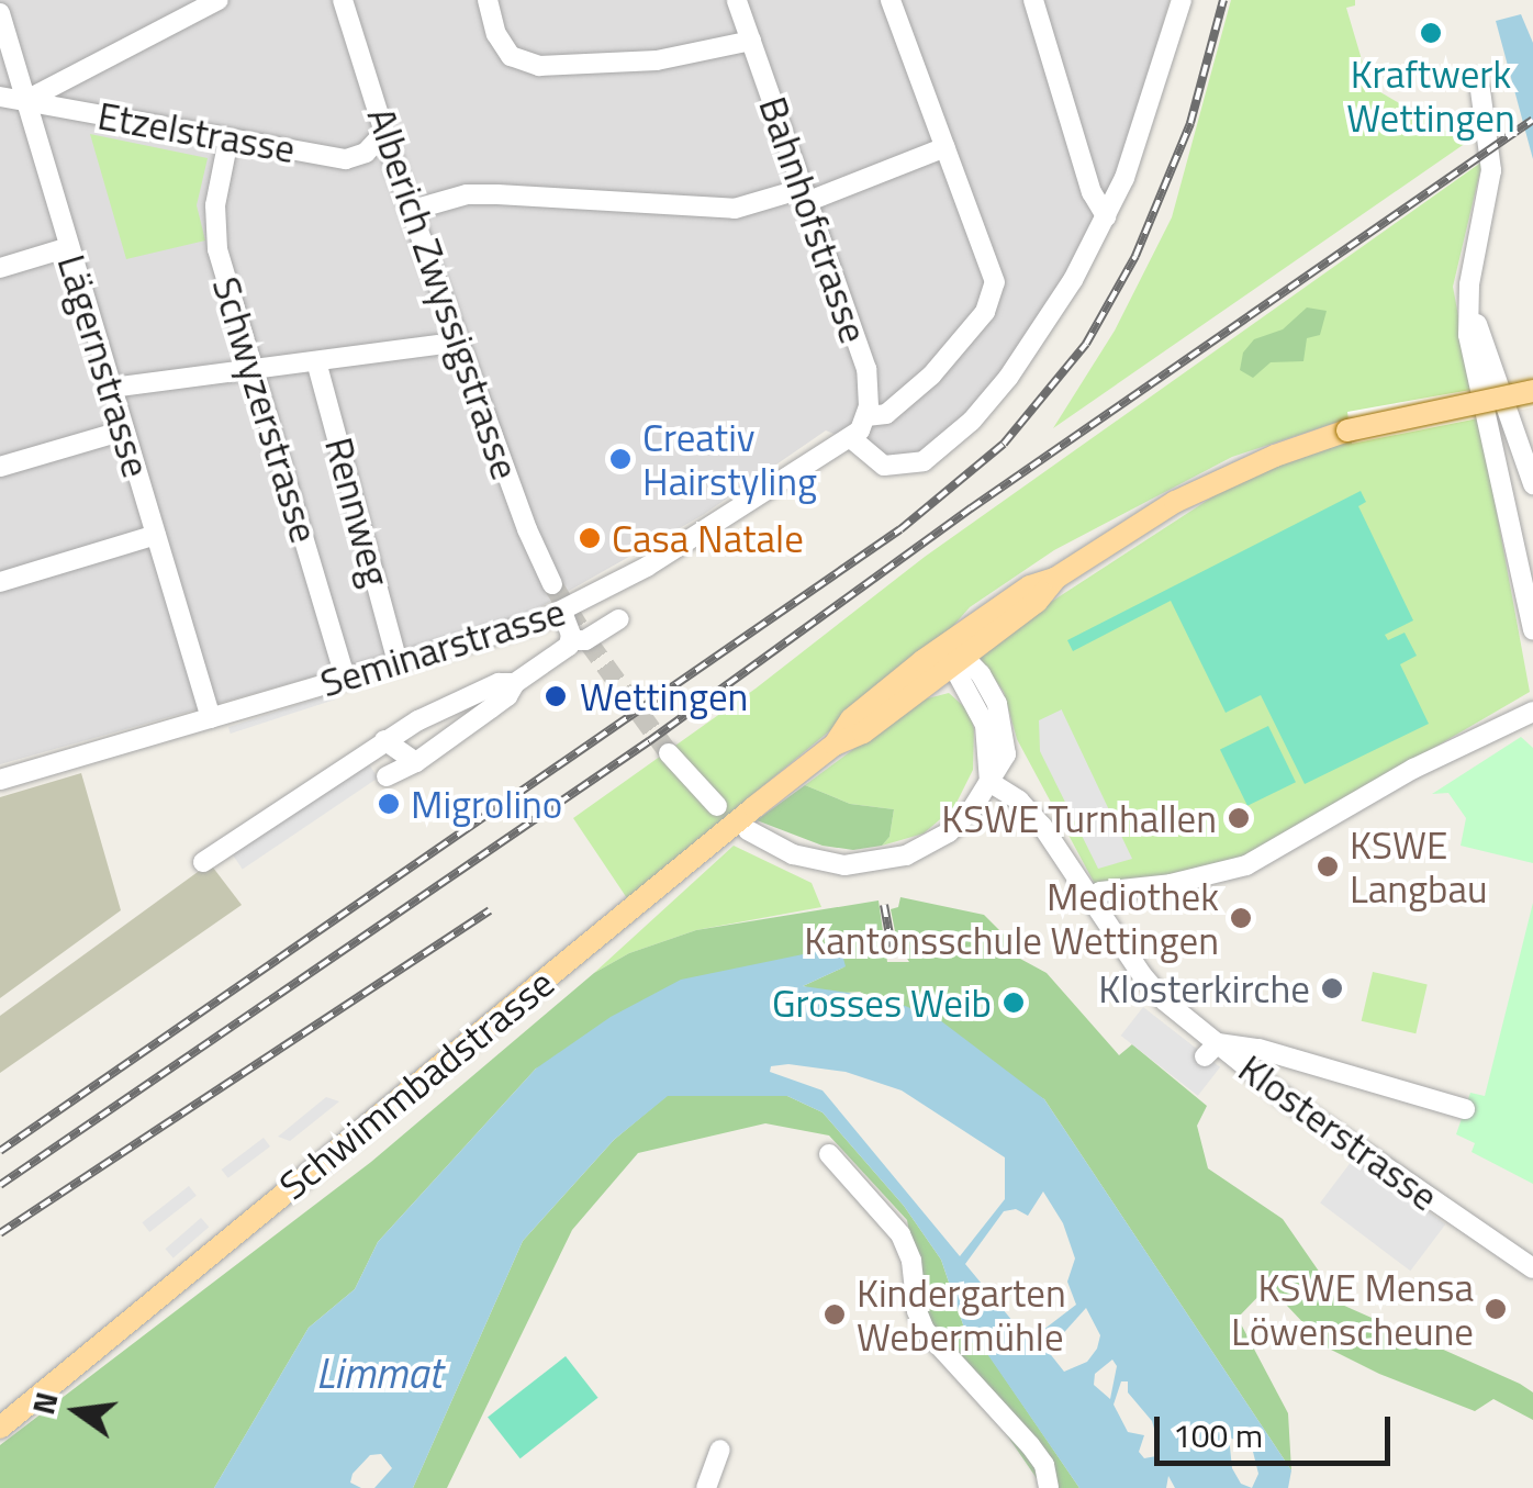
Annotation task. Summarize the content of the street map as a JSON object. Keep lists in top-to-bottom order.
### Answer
{
  "streets": {
    "main road": ["Schwimmbadstrasse"],
    "street": [
      "Etzelstrasse",
      "Bahnhofstrasse",
      "Alberich Zwyssigstrasse",
      "Lägernstrasse",
      "Schwyzerstrasse",
      "Rennweg",
      "Seminarstrasse",
      "Klosterstrasse"
    ]
  },
  "crossings": [
    ["Etzelstrasse", "Alberich Zwyssigstrasse"],
    ["Etzelstrasse", "Lägernstrasse"],
    ["Etzelstrasse", "Schwyzerstrasse"],
    ["Lägernstrasse", "Seminarstrasse"],
    ["Schwyzerstrasse", "Seminarstrasse"],
    ["Rennweg", "Seminarstrasse"]
  ],
  "water": ["Limmat"],
  "places": [
    "Kraftwerk Wettingen",
    "Creativ Hairstyling",
    "Casa Natale",
    "Wettingen",
    "Migrolino",
    "KSWE Turnhallen",
    "KSWE Langbau",
    "Mediothek Kantonsschule Wettingen",
    "Klosterkirche",
    "Grosses Weib",
    "KSWE Mensa Löwenscheune",
    "Kindergarten Webermühle"
  ],
  "scale_bar": "100 m",
  "north": "left"
}
